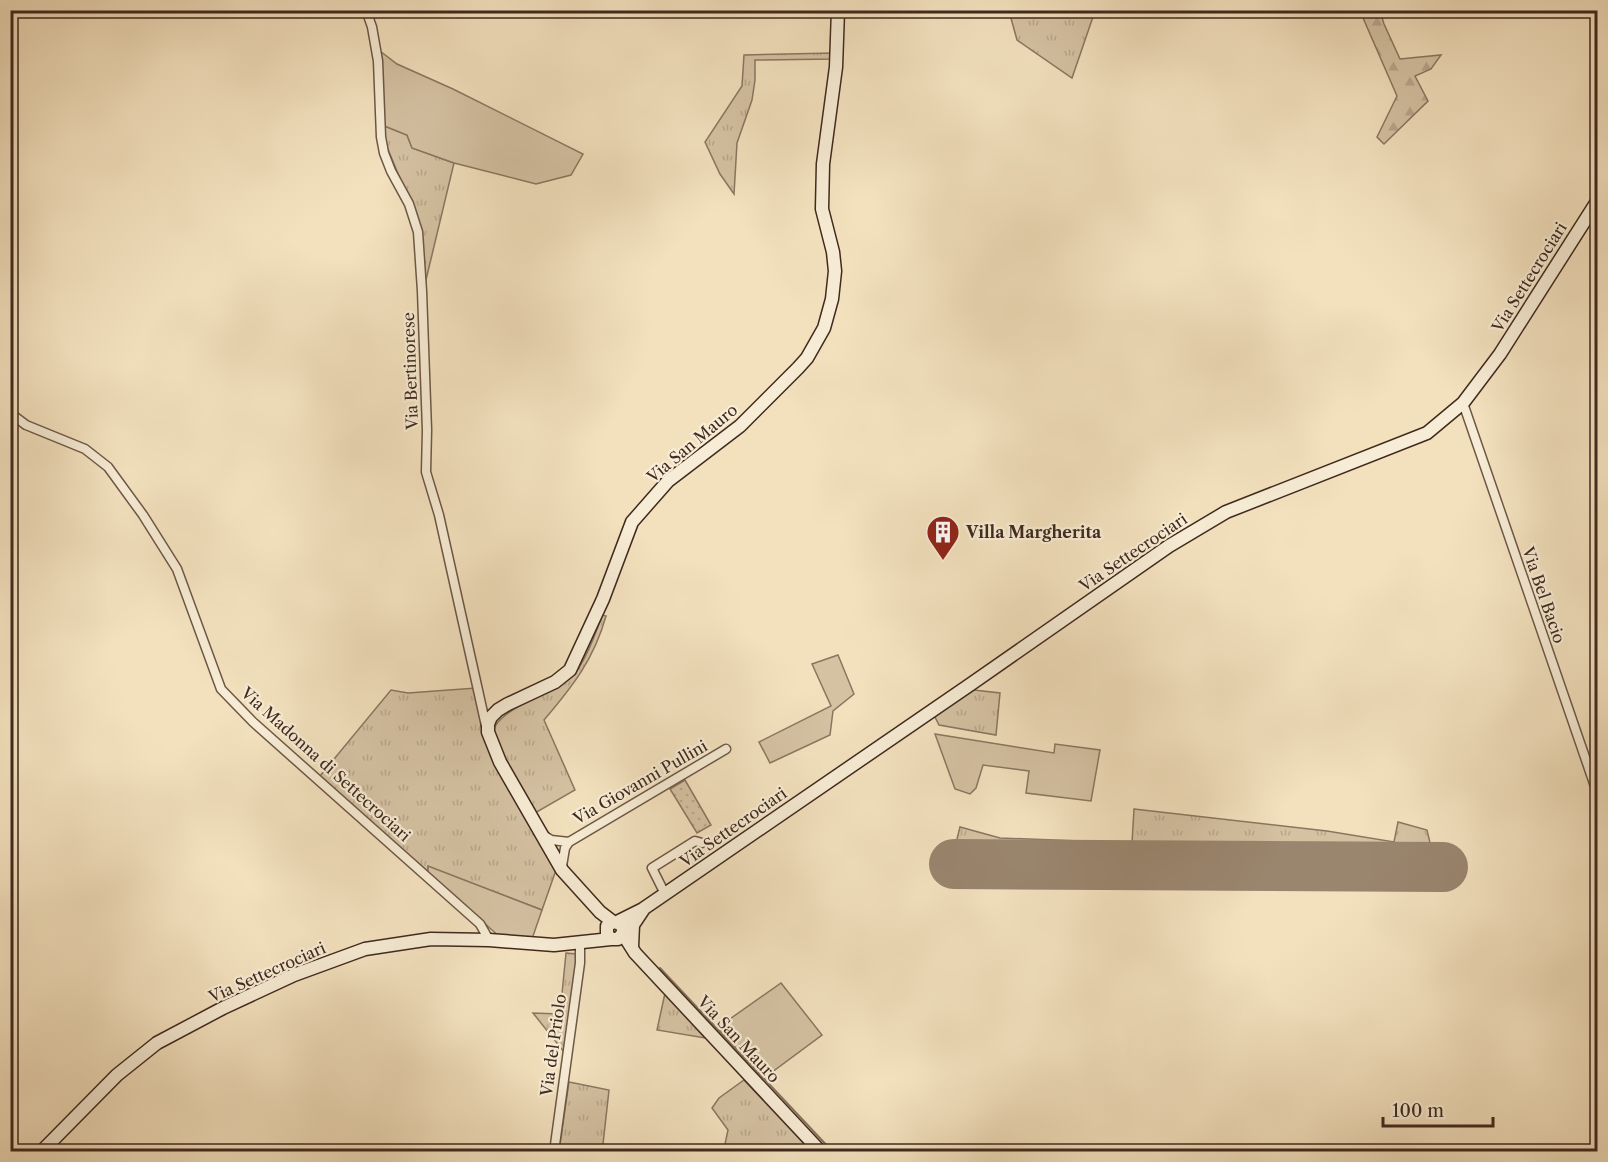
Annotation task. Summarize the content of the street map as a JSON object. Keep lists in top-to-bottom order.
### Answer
{
  "streets": {
    "main road": ["Via Settecrociari", "Via San Mauro"],
    "street": [
      "Via Bertinorese",
      "Via Bel Bacio",
      "Via Madonna di Settecrociari",
      "Via Giovanni Pullini",
      "Via del Priolo"
    ]
  },
  "crossings": [
    ["Via Settecrociari", "Via San Mauro"],
    ["Via Settecrociari", "Via Bel Bacio"],
    ["Via Settecrociari", "Via Madonna di Settecrociari"],
    ["Via Settecrociari", "Via del Priolo"],
    ["Via Bertinorese", "Via San Mauro"],
    ["Via San Mauro", "Via Giovanni Pullini"]
  ],
  "places": {
    "building": ["Villa Margherita"]
  },
  "scale_bar": "100 m"
}
